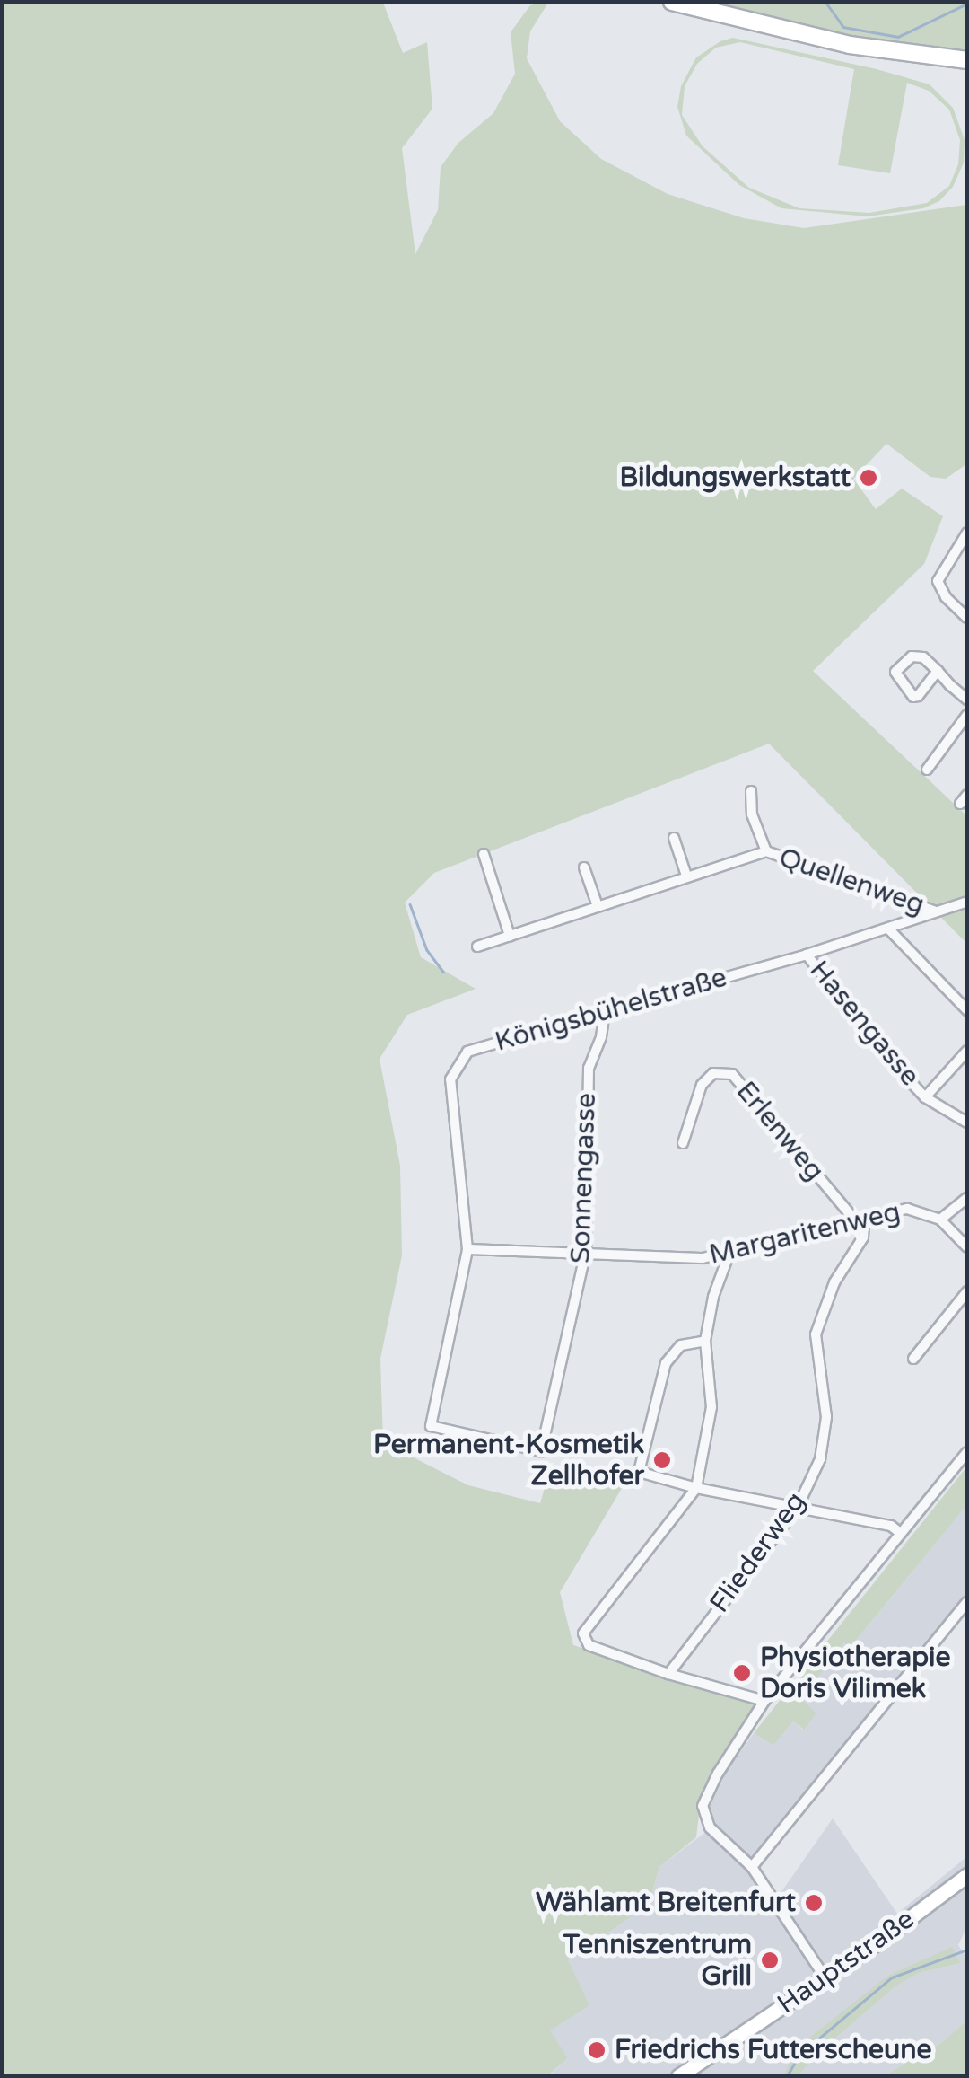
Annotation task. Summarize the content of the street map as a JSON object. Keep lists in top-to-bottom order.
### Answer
{
  "streets": {
    "main road": ["Hauptstraße"],
    "street": [
      "Quellenweg",
      "Königsbühelstraße",
      "Hasengasse",
      "Erlenweg",
      "Sonnengasse",
      "Margaritenweg",
      "Fliederweg"
    ]
  },
  "crossings": [
    ["Quellenweg", "Königsbühelstraße"],
    ["Königsbühelstraße", "Hasengasse"],
    ["Königsbühelstraße", "Sonnengasse"],
    ["Königsbühelstraße", "Margaritenweg"],
    ["Erlenweg", "Margaritenweg"],
    ["Erlenweg", "Fliederweg"],
    ["Sonnengasse", "Margaritenweg"],
    ["Margaritenweg", "Fliederweg"]
  ],
  "places": [
    "Bildungswerkstatt",
    "Permanent-Kosmetik Zellhofer",
    "Physiotherapie Doris Vilimek",
    "Wählamt Breitenfurt",
    "Tenniszentrum Grill",
    "Friedrichs Futterscheune"
  ]
}
